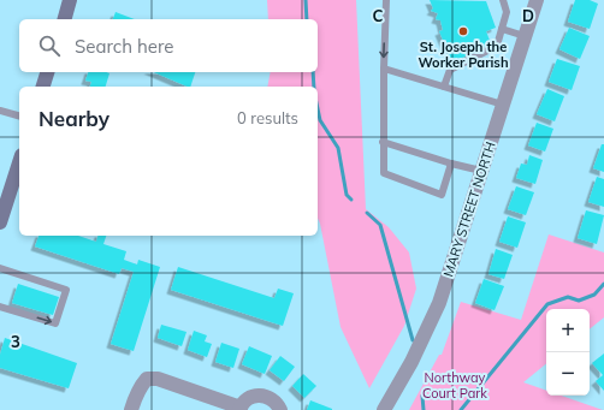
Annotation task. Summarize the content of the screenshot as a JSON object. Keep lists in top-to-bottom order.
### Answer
{
  "streets": {
    "street": ["MARY STREET NORTH"]
  },
  "parks": ["Northway Court Park"],
  "places": ["St. Joseph the Worker Parish"],
  "page": {
    "search": "Search here",
    "heading": ["Nearby", "0 results"],
    "map_buttons": ["+", "−"]
  },
  "grid": {
    "columns": ["C", "D"],
    "rows": ["3"]
  }
}
